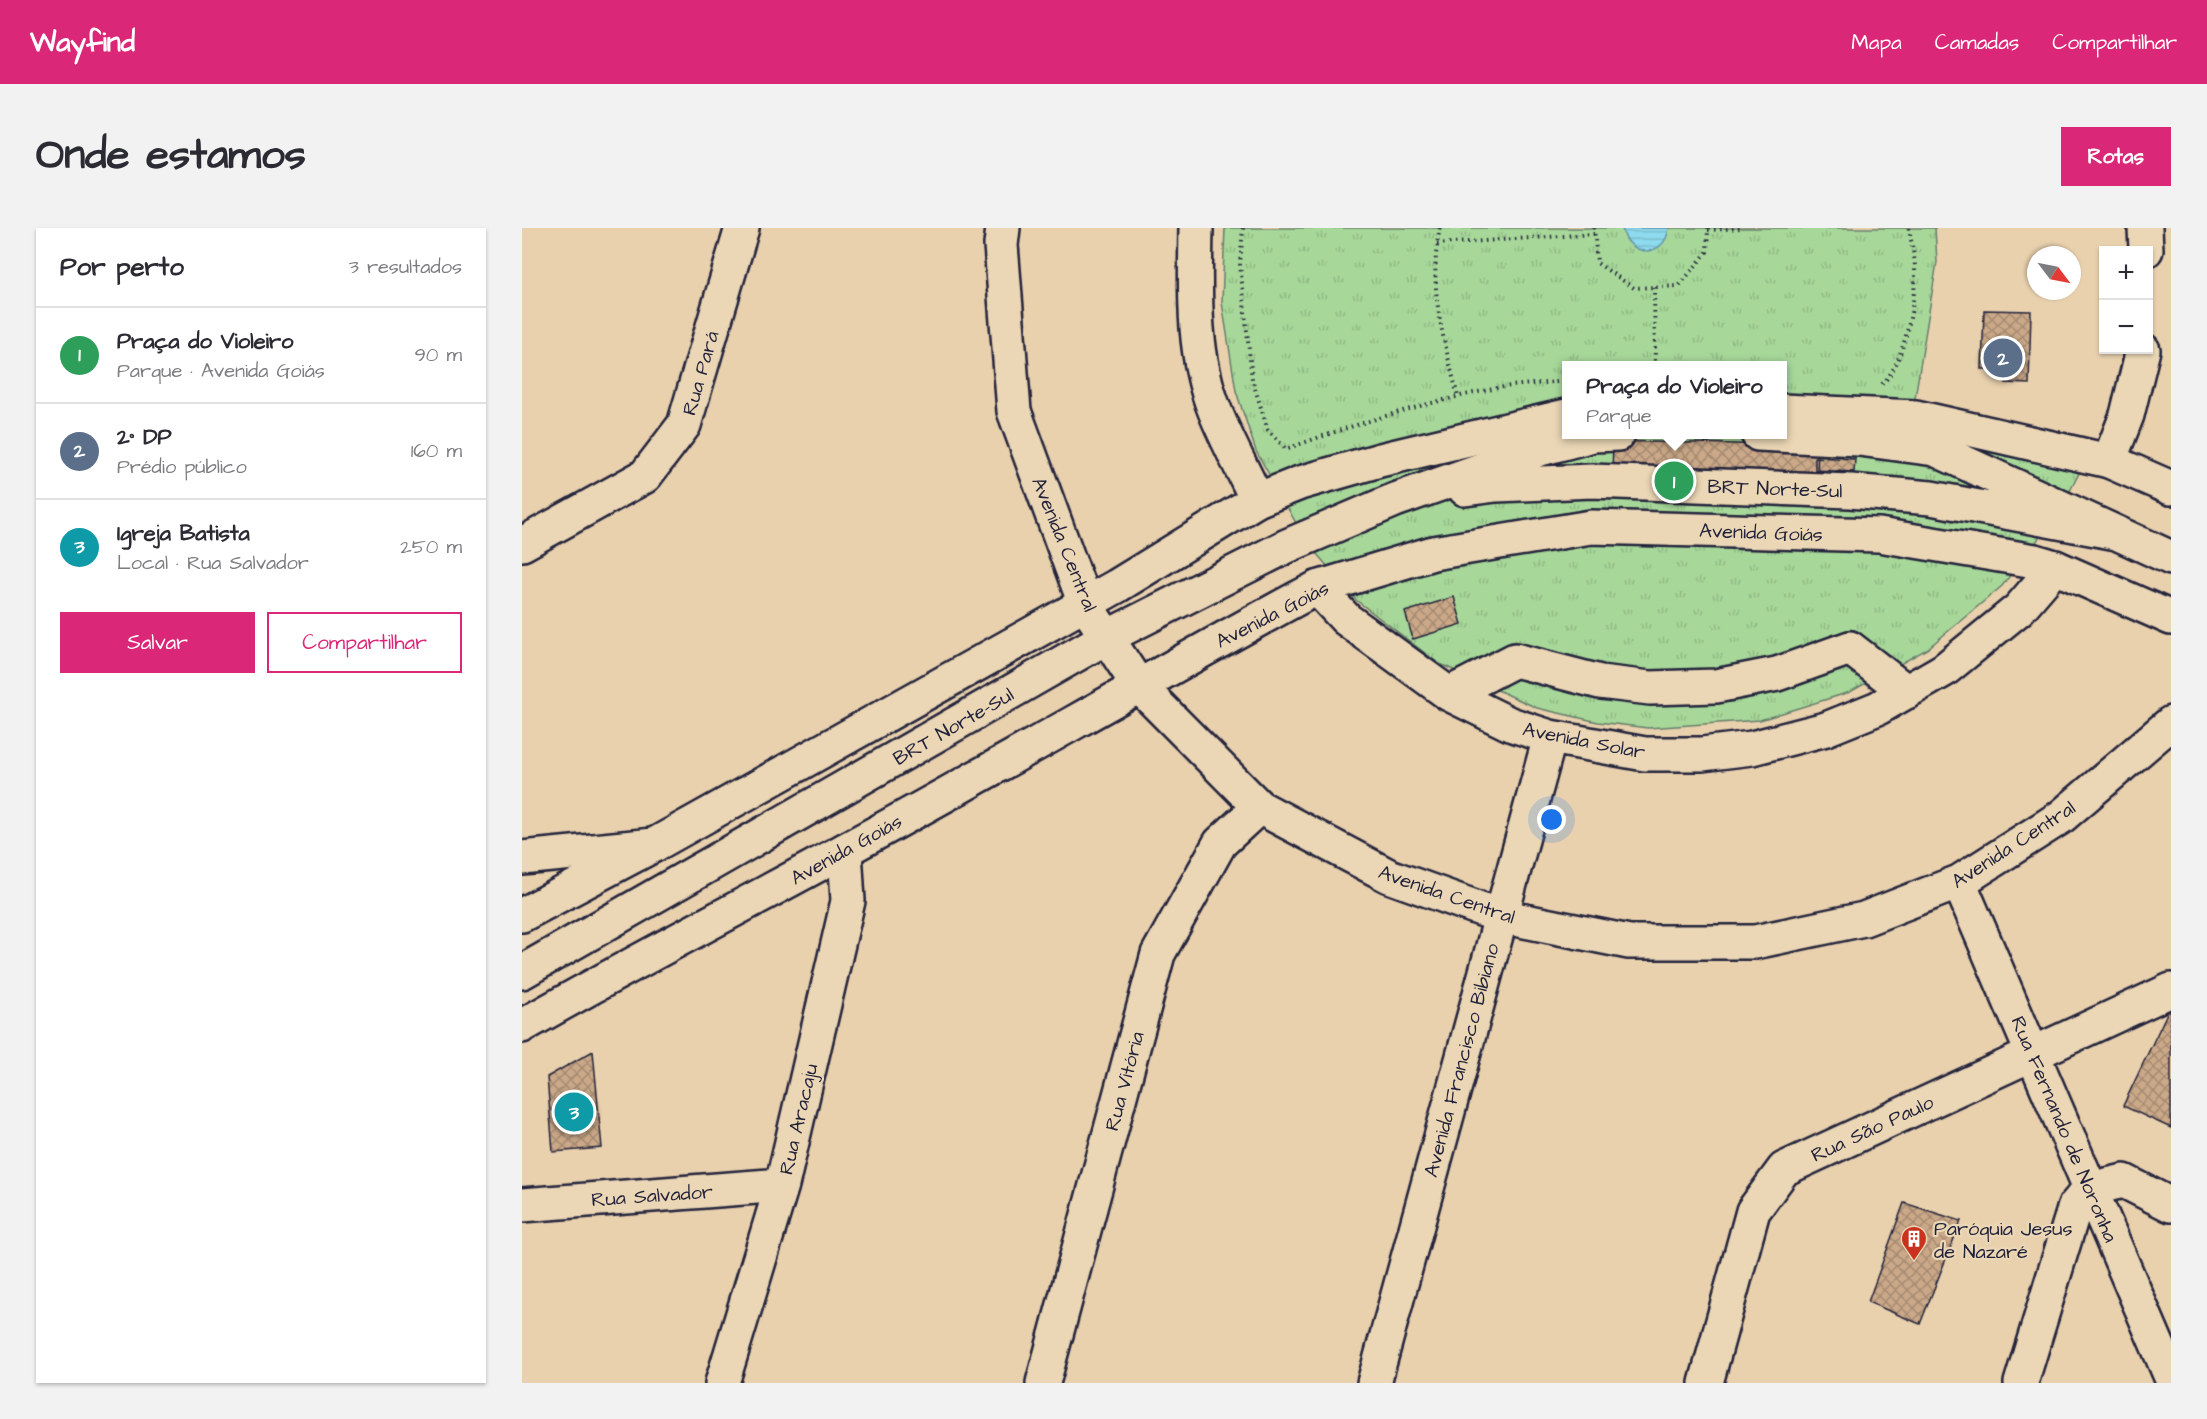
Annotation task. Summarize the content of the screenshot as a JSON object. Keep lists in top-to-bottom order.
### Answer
{
  "streets": {
    "street": [
      "Rua Pará",
      "BRT Norte-Sul",
      "Avenida Goiás",
      "Avenida Central",
      "Avenida Solar",
      "Avenida Francisco Bibiano",
      "Rua Vitória",
      "Rua Aracaju",
      "Rua São Paulo",
      "Rua Fernando de Noronha",
      "Rua Salvador"
    ]
  },
  "crossings": [
    ["BRT Norte-Sul", "Avenida Central"],
    ["Avenida Goiás", "Avenida Central"],
    ["Avenida Goiás", "Avenida Solar"],
    ["Avenida Goiás", "Rua Aracaju"],
    ["Avenida Central", "Avenida Francisco Bibiano"],
    ["Avenida Central", "Rua Vitória"],
    ["Avenida Central", "Rua Fernando de Noronha"],
    ["Avenida Solar", "Avenida Francisco Bibiano"],
    ["Rua Aracaju", "Rua Salvador"],
    ["Rua São Paulo", "Rua Fernando de Noronha"]
  ],
  "places": {
    "building": ["Paróquia Jesus de Nazaré"]
  },
  "north": "bottom right",
  "page": {
    "header": "Wayfind",
    "nav": ["Mapa", "Camadas", "Compartilhar"],
    "title": "Onde estamos",
    "buttons": [
      "Rotas",
      ["Salvar", "Compartilhar"]
    ],
    "heading": ["Por perto", "3 resultados"],
    "map_buttons": ["+", "−"],
    "list": [
      {
        "mark": "1",
        "name": "Praça do Violeiro",
        "note": "Parque · Avenida Goiás",
        "value": "90 m"
      },
      {
        "mark": "2",
        "name": "2° DP",
        "note": "Prédio público",
        "value": "160 m"
      },
      {
        "mark": "3",
        "name": "Igreja Batista",
        "note": "Local · Rua Salvador",
        "value": "250 m"
      }
    ],
    "pins": ["2", "1", "3"],
    "popup": ["Praça do Violeiro", "Parque"]
  }
}
